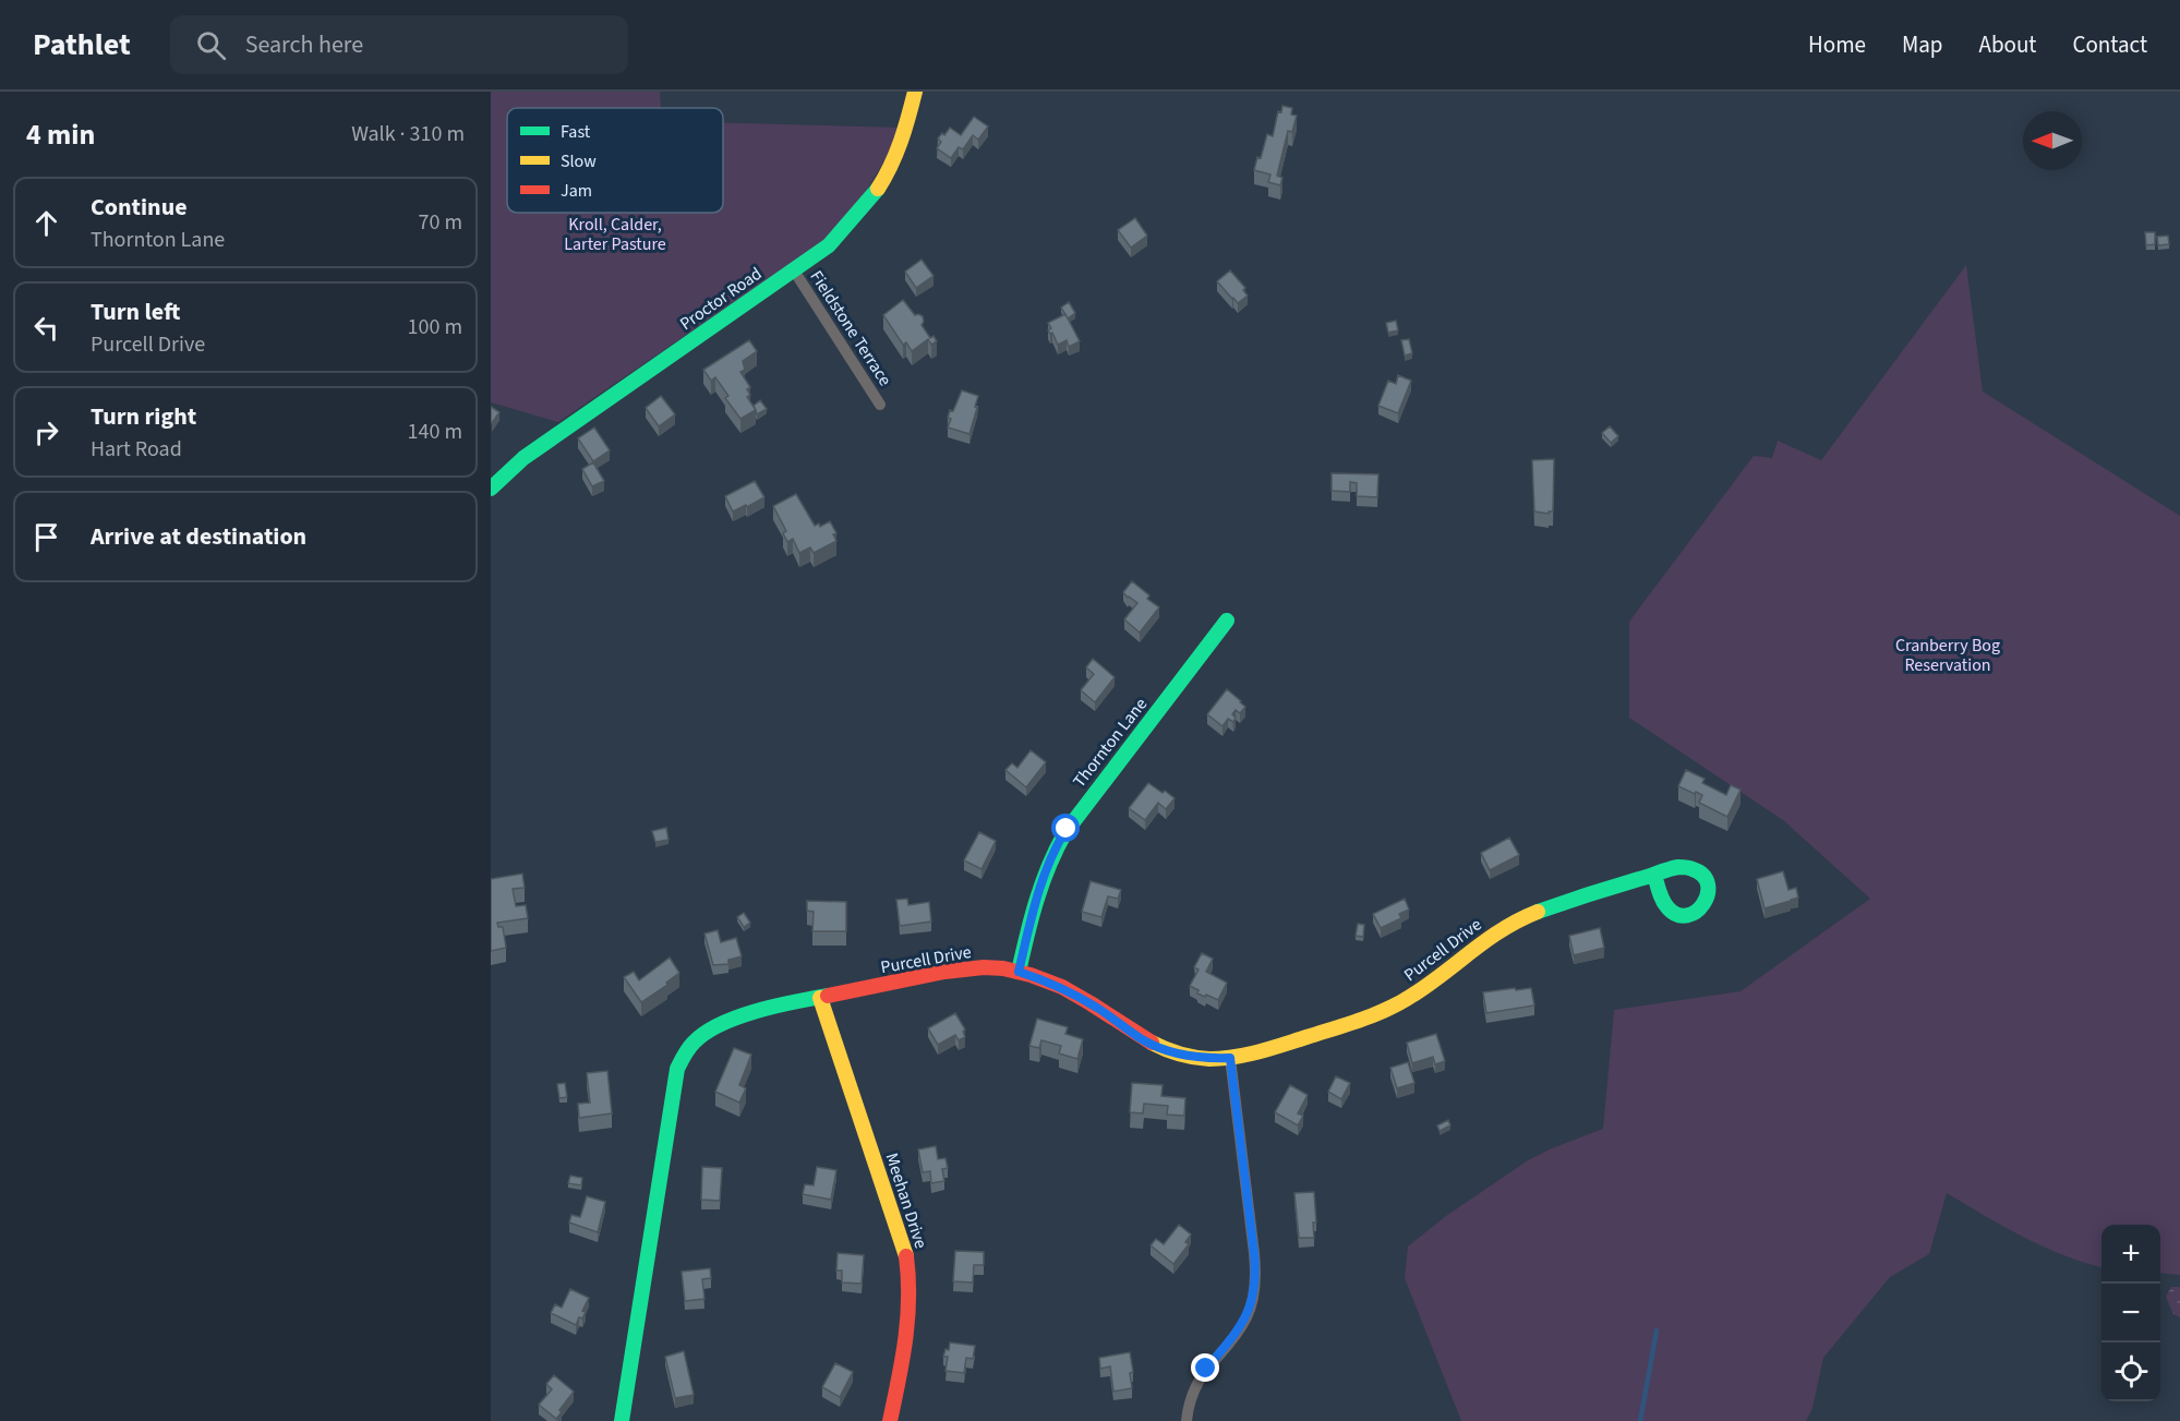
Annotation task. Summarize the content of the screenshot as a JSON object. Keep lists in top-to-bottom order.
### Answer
{
  "streets": {
    "street": [
      "Proctor Road",
      "Fieldstone Terrace",
      "Thornton Lane",
      "Purcell Drive",
      "Meehan Drive"
    ]
  },
  "crossings": [
    ["Proctor Road", "Fieldstone Terrace"],
    ["Thornton Lane", "Purcell Drive"],
    ["Purcell Drive", "Meehan Drive"]
  ],
  "parks": ["Kroll, Calder, Larter Pasture", "Cranberry Bog Reservation"],
  "legend": ["Fast", "Slow", "Jam"],
  "north": "left",
  "page": {
    "header": "Pathlet",
    "search": "Search here",
    "nav": [
      "Home",
      "Map",
      "About",
      "Contact"
    ],
    "heading": ["4 min", "Walk · 310 m"],
    "list": [
      ["Continue", "Thornton Lane", "70 m"],
      ["Turn left", "Purcell Drive", "100 m"],
      ["Turn right", "Hart Road", "140 m"],
      "Arrive at destination"
    ],
    "map_buttons": ["+", "−"]
  }
}
